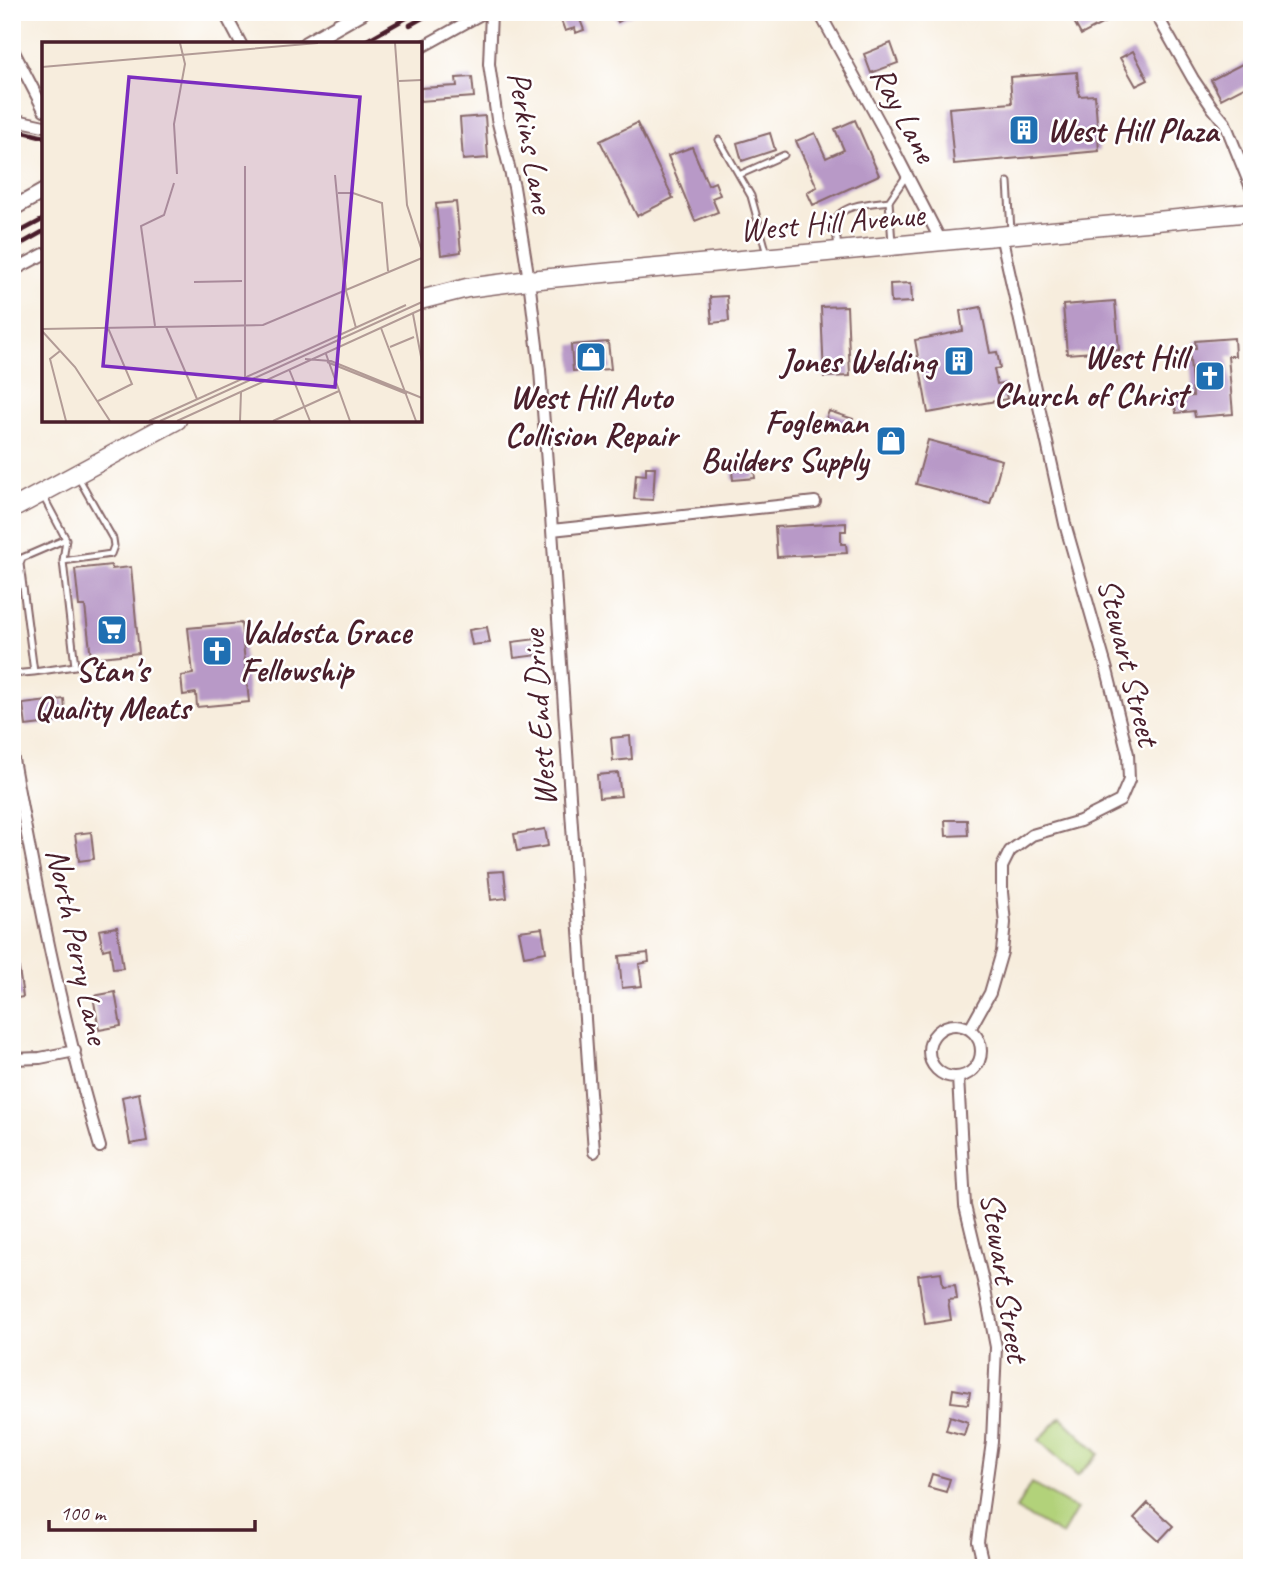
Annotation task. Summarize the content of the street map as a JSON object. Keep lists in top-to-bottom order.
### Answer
{
  "streets": {
    "highway": ["West Hill Avenue"],
    "street": [
      "Ray Lane",
      "Perkins Lane",
      "Stewart Street",
      "West End Drive",
      "North Perry Lane"
    ]
  },
  "crossings": [
    ["Ray Lane", "West Hill Avenue"],
    ["Perkins Lane", "West Hill Avenue"],
    ["Perkins Lane", "West End Drive"],
    ["West Hill Avenue", "Stewart Street"],
    ["West Hill Avenue", "West End Drive"]
  ],
  "places": {
    "building": ["West Hill Plaza", "Jones Welding"],
    "shop": ["West Hill Auto Collision Repair", "Fogleman Builders Supply"],
    "church": ["West Hill Church of Christ", "Valdosta Grace Fellowship"],
    "supermarket": ["Stan's Quality Meats"]
  },
  "scale_bar": "100 m"
}
